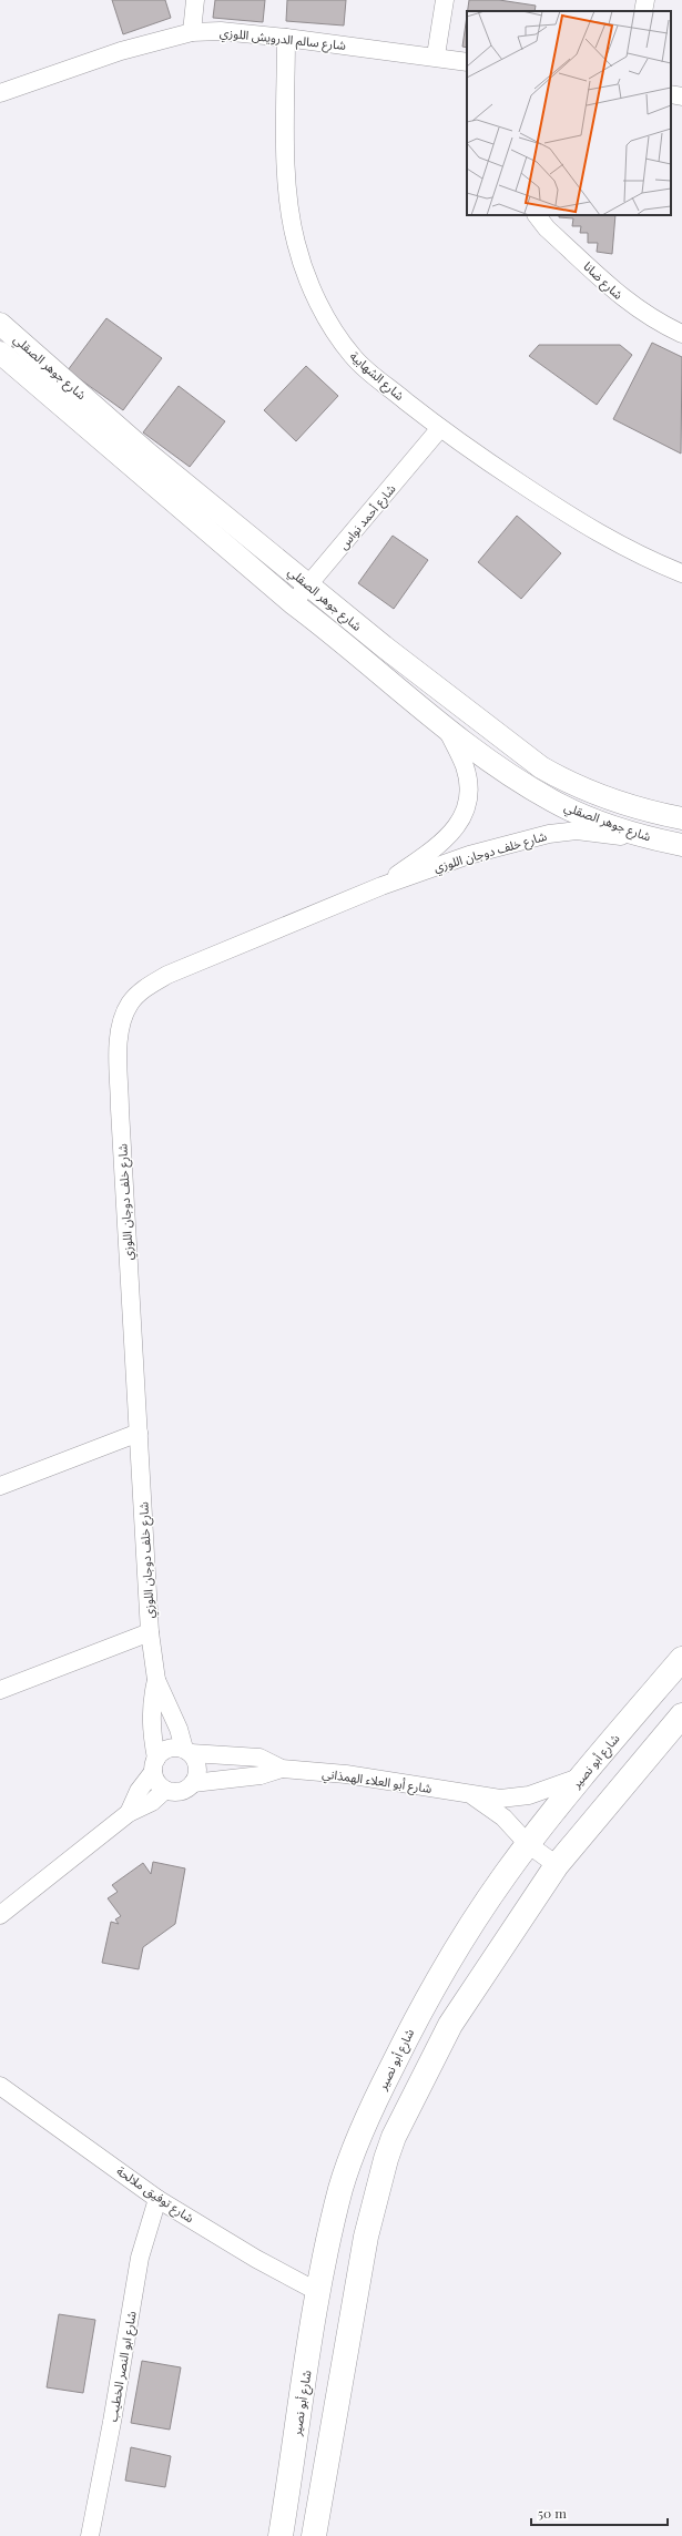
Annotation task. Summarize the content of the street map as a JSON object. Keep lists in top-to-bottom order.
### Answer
{
  "streets": {
    "main road": ["شارع أبو نصير"],
    "street": [
      "شارع سالم الدرويش اللوزي",
      "شارع ضانا",
      "شارع جوهر الصقلي",
      "شارع الشهابية",
      "شارع أحمد نواس",
      "شارع خلف دوجان اللوزي",
      "شارع أبو العلاء الهمذاني",
      "شارع توفيق ملالحة",
      "شارع ابو النصر الخطيب"
    ]
  },
  "crossings": [
    ["شارع سالم الدرويش اللوزي", "شارع الشهابية"],
    ["شارع جوهر الصقلي", "شارع أحمد نواس"],
    ["شارع جوهر الصقلي", "شارع خلف دوجان اللوزي"],
    ["شارع الشهابية", "شارع أحمد نواس"],
    ["شارع خلف دوجان اللوزي", "شارع أبو العلاء الهمذاني"],
    ["شارع أبو نصير", "شارع أبو العلاء الهمذاني"],
    ["شارع أبو نصير", "شارع توفيق ملالحة"],
    ["شارع توفيق ملالحة", "شارع ابو النصر الخطيب"]
  ],
  "scale_bar": "50 m"
}
